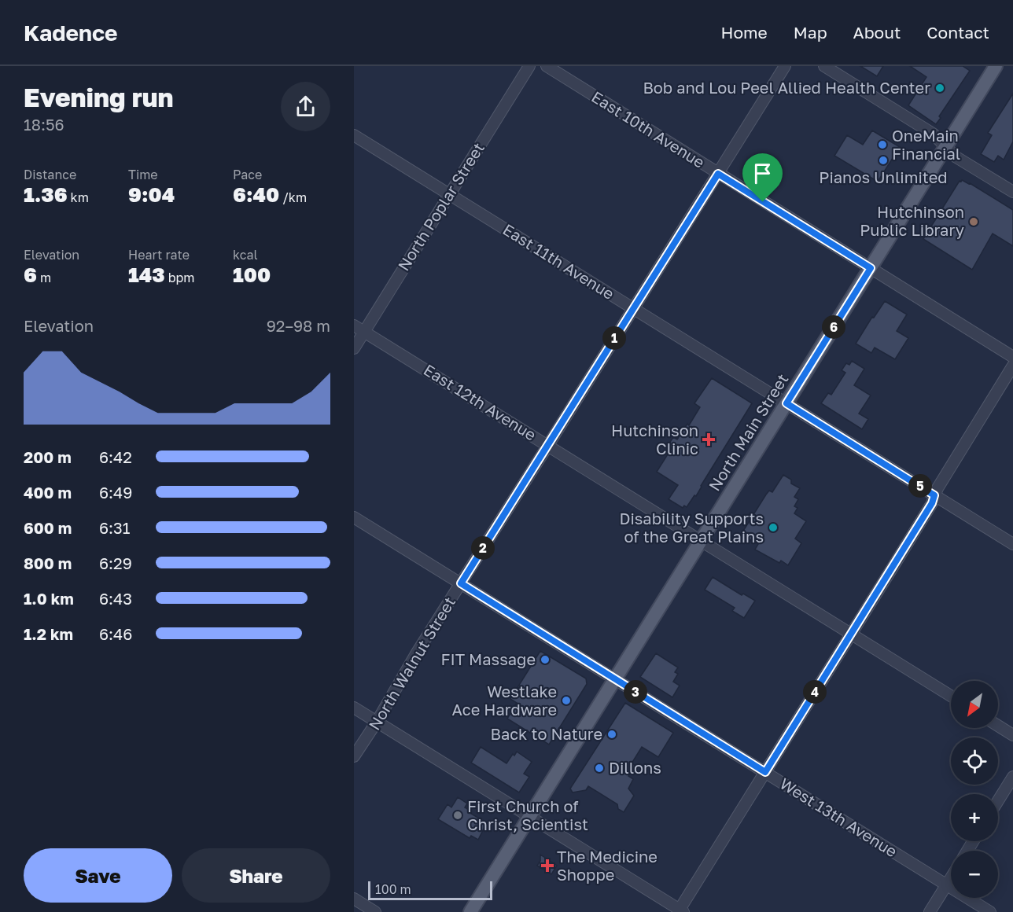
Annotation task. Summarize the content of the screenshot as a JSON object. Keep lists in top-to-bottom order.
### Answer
{
  "streets": {
    "main road": ["North Main Street"],
    "street": [
      "East 10th Avenue",
      "North Poplar Street",
      "East 11th Avenue",
      "East 12th Avenue",
      "North Walnut Street",
      "West 13th Avenue"
    ]
  },
  "crossings": [
    ["East 10th Avenue", "North Main Street"],
    ["East 10th Avenue", "North Walnut Street"],
    ["North Poplar Street", "East 11th Avenue"],
    ["North Poplar Street", "East 12th Avenue"],
    ["East 11th Avenue", "North Main Street"],
    ["East 11th Avenue", "North Walnut Street"],
    ["East 12th Avenue", "North Main Street"],
    ["East 12th Avenue", "North Walnut Street"],
    ["North Main Street", "West 13th Avenue"],
    ["North Walnut Street", "West 13th Avenue"]
  ],
  "places": {
    "other": [
      "Bob and Lou Peel Allied Health Center",
      "OneMain Financial",
      "Pianos Unlimited",
      "Hutchinson Public Library",
      "Disability Supports of the Great Plains",
      "FIT Massage",
      "Westlake Ace Hardware",
      "Back to Nature",
      "Dillons",
      "First Church of Christ, Scientist"
    ],
    "health": ["Hutchinson Clinic", "The Medicine Shoppe"]
  },
  "scale_bar": "100 m",
  "north": "bottom left",
  "page": {
    "header": "Kadence",
    "nav": [
      "Home",
      "Map",
      "About",
      "Contact"
    ],
    "heading": ["Evening run", "18:56"],
    "stats": [
      ["Distance", "1.36 km"],
      ["Time", "9:04"],
      ["Pace", "6:40 /km"],
      ["Elevation", "6 m"],
      ["Heart rate", "143 bpm"],
      ["kcal", "100"]
    ],
    "chart": ["Elevation", "92–98 m"],
    "pins": [
      "6",
      "1",
      "5",
      "2",
      "3",
      "4"
    ],
    "list": [
      {
        "name": "200 m",
        "note": "6:42"
      },
      {
        "name": "400 m",
        "note": "6:49"
      },
      {
        "name": "600 m",
        "note": "6:31"
      },
      {
        "name": "800 m",
        "note": "6:29"
      },
      {
        "name": "1.0 km",
        "note": "6:43"
      },
      {
        "name": "1.2 km",
        "note": "6:46"
      }
    ],
    "map_buttons": ["+", "−"],
    "buttons": ["Save", "Share"],
    "scale": "100 m"
  }
}
